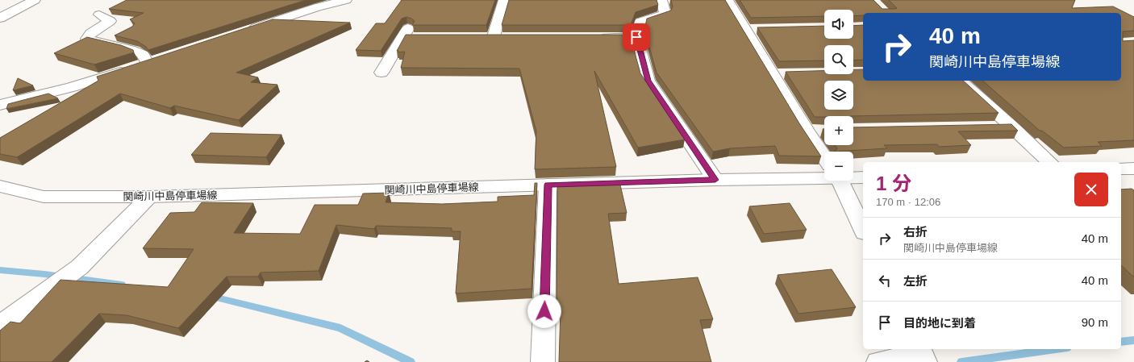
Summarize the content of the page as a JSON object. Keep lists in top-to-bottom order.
{
  "streets": {
    "street": ["関崎川中島停車場線"]
  },
  "page": {
    "map_buttons": ["+", "−"],
    "turn": ["40 m", "関崎川中島停車場線"],
    "heading": ["1 分", "170 m · 12:06"],
    "list": [
      {
        "name": "右折",
        "note": "関崎川中島停車場線",
        "value": "40 m"
      },
      {
        "name": "左折",
        "value": "40 m"
      },
      {
        "name": "目的地に到着",
        "value": "90 m"
      }
    ]
  }
}
